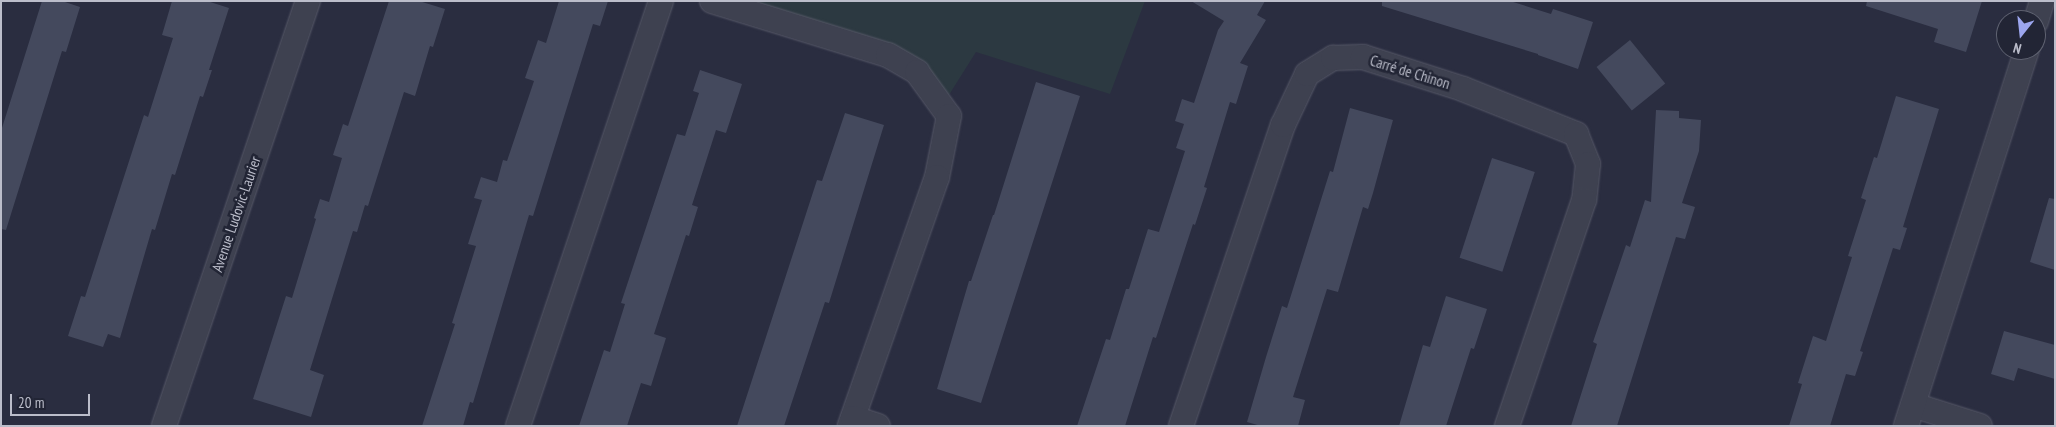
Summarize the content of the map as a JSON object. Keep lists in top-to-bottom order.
{
  "streets": {
    "street": ["Carré de Chinon", "Avenue Ludovic-Laurier"]
  },
  "scale_bar": "20 m",
  "north": "bottom"
}
